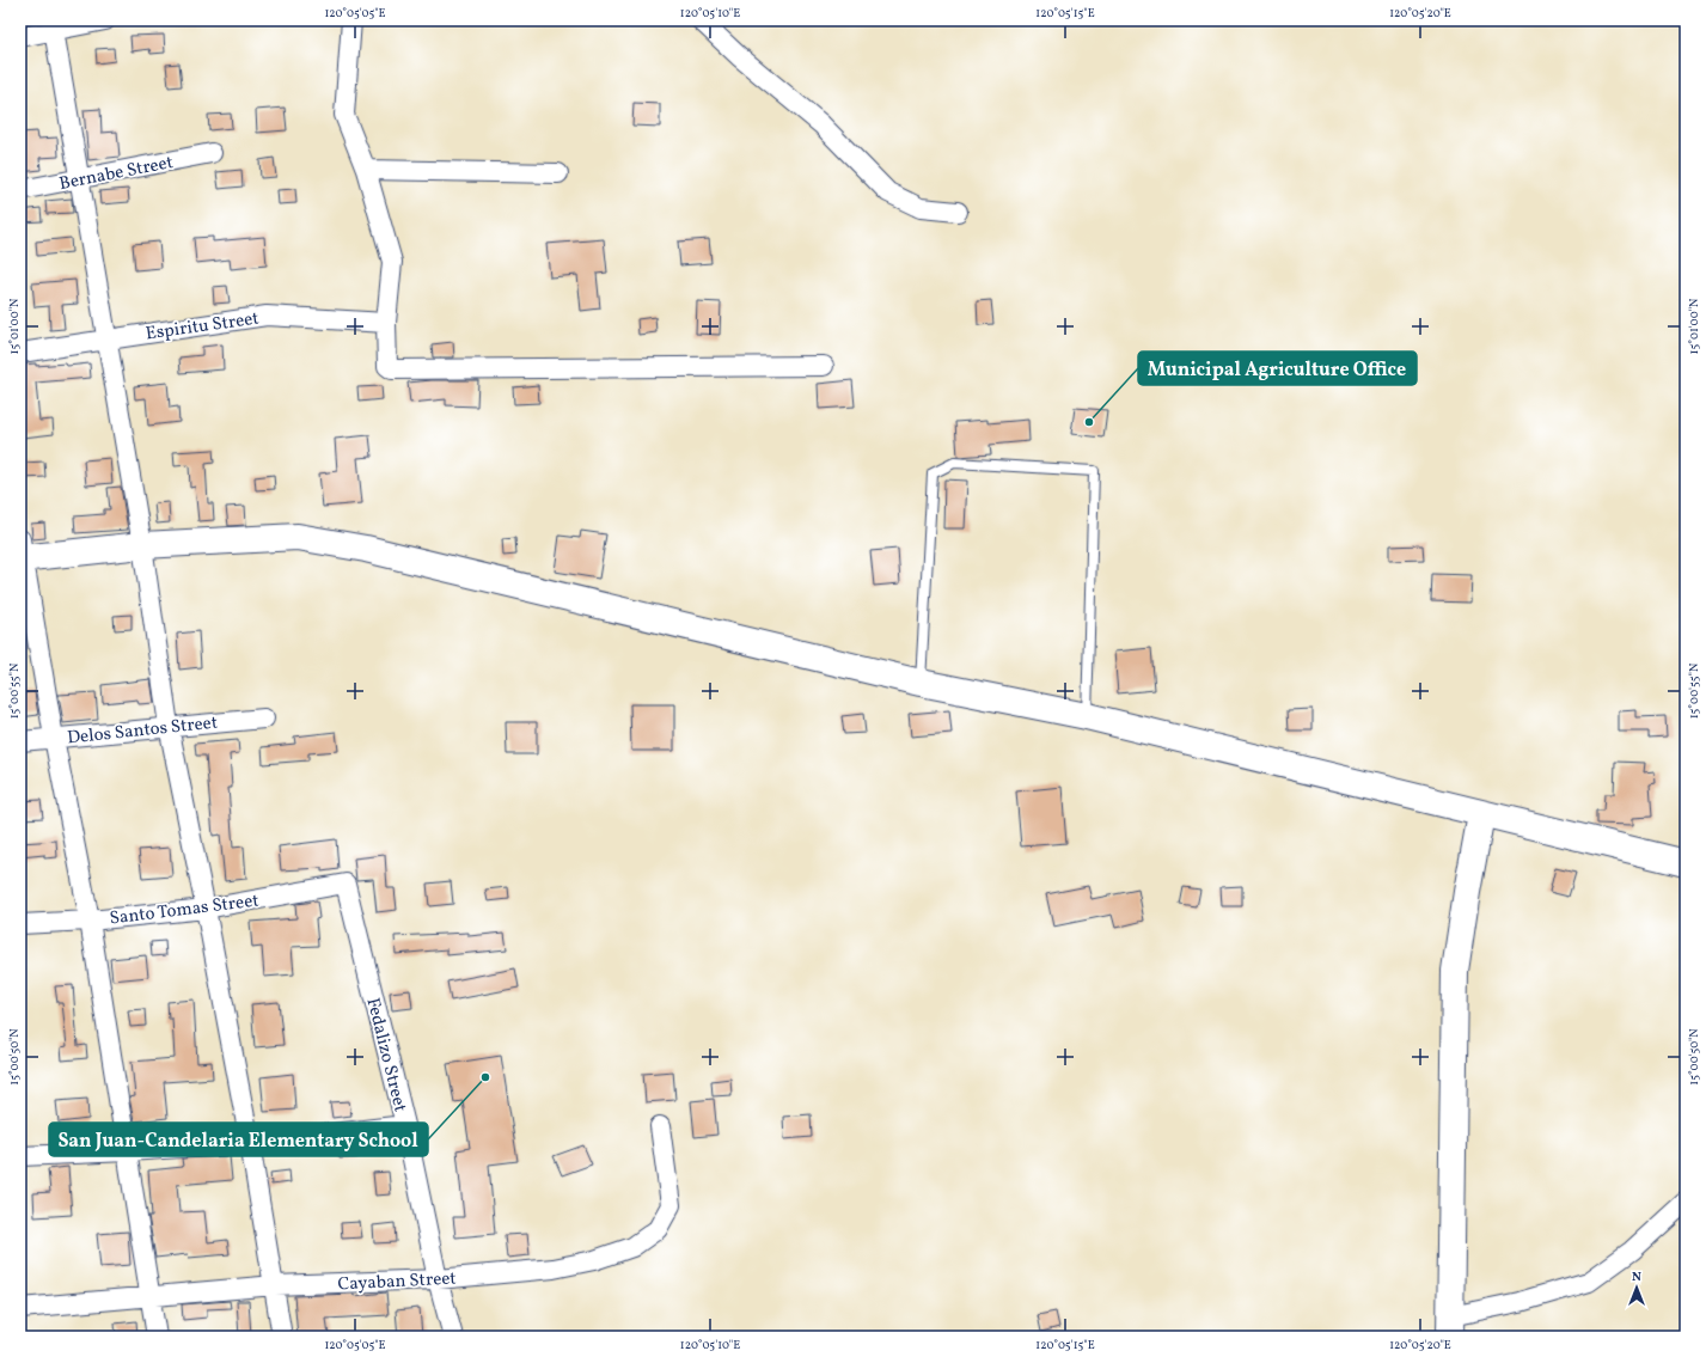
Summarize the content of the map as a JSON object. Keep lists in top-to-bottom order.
{
  "streets": {
    "street": [
      "Bernabe Street",
      "Espiritu Street",
      "Delos Santos Street",
      "Santo Tomas Street",
      "Fedalizo Street",
      "Cayaban Street"
    ]
  },
  "crossings": [
    ["Santo Tomas Street", "Fedalizo Street"],
    ["Fedalizo Street", "Cayaban Street"]
  ],
  "places": ["Municipal Agriculture Office", "San Juan-Candelaria Elementary School"],
  "north": "top",
  "coordinates": [
    "120°05'05\"E",
    "120°05'10\"E",
    "120°05'15\"E",
    "120°05'20\"E",
    "15°01'00\"N",
    "15°00'55\"N",
    "15°00'50\"N"
  ]
}
